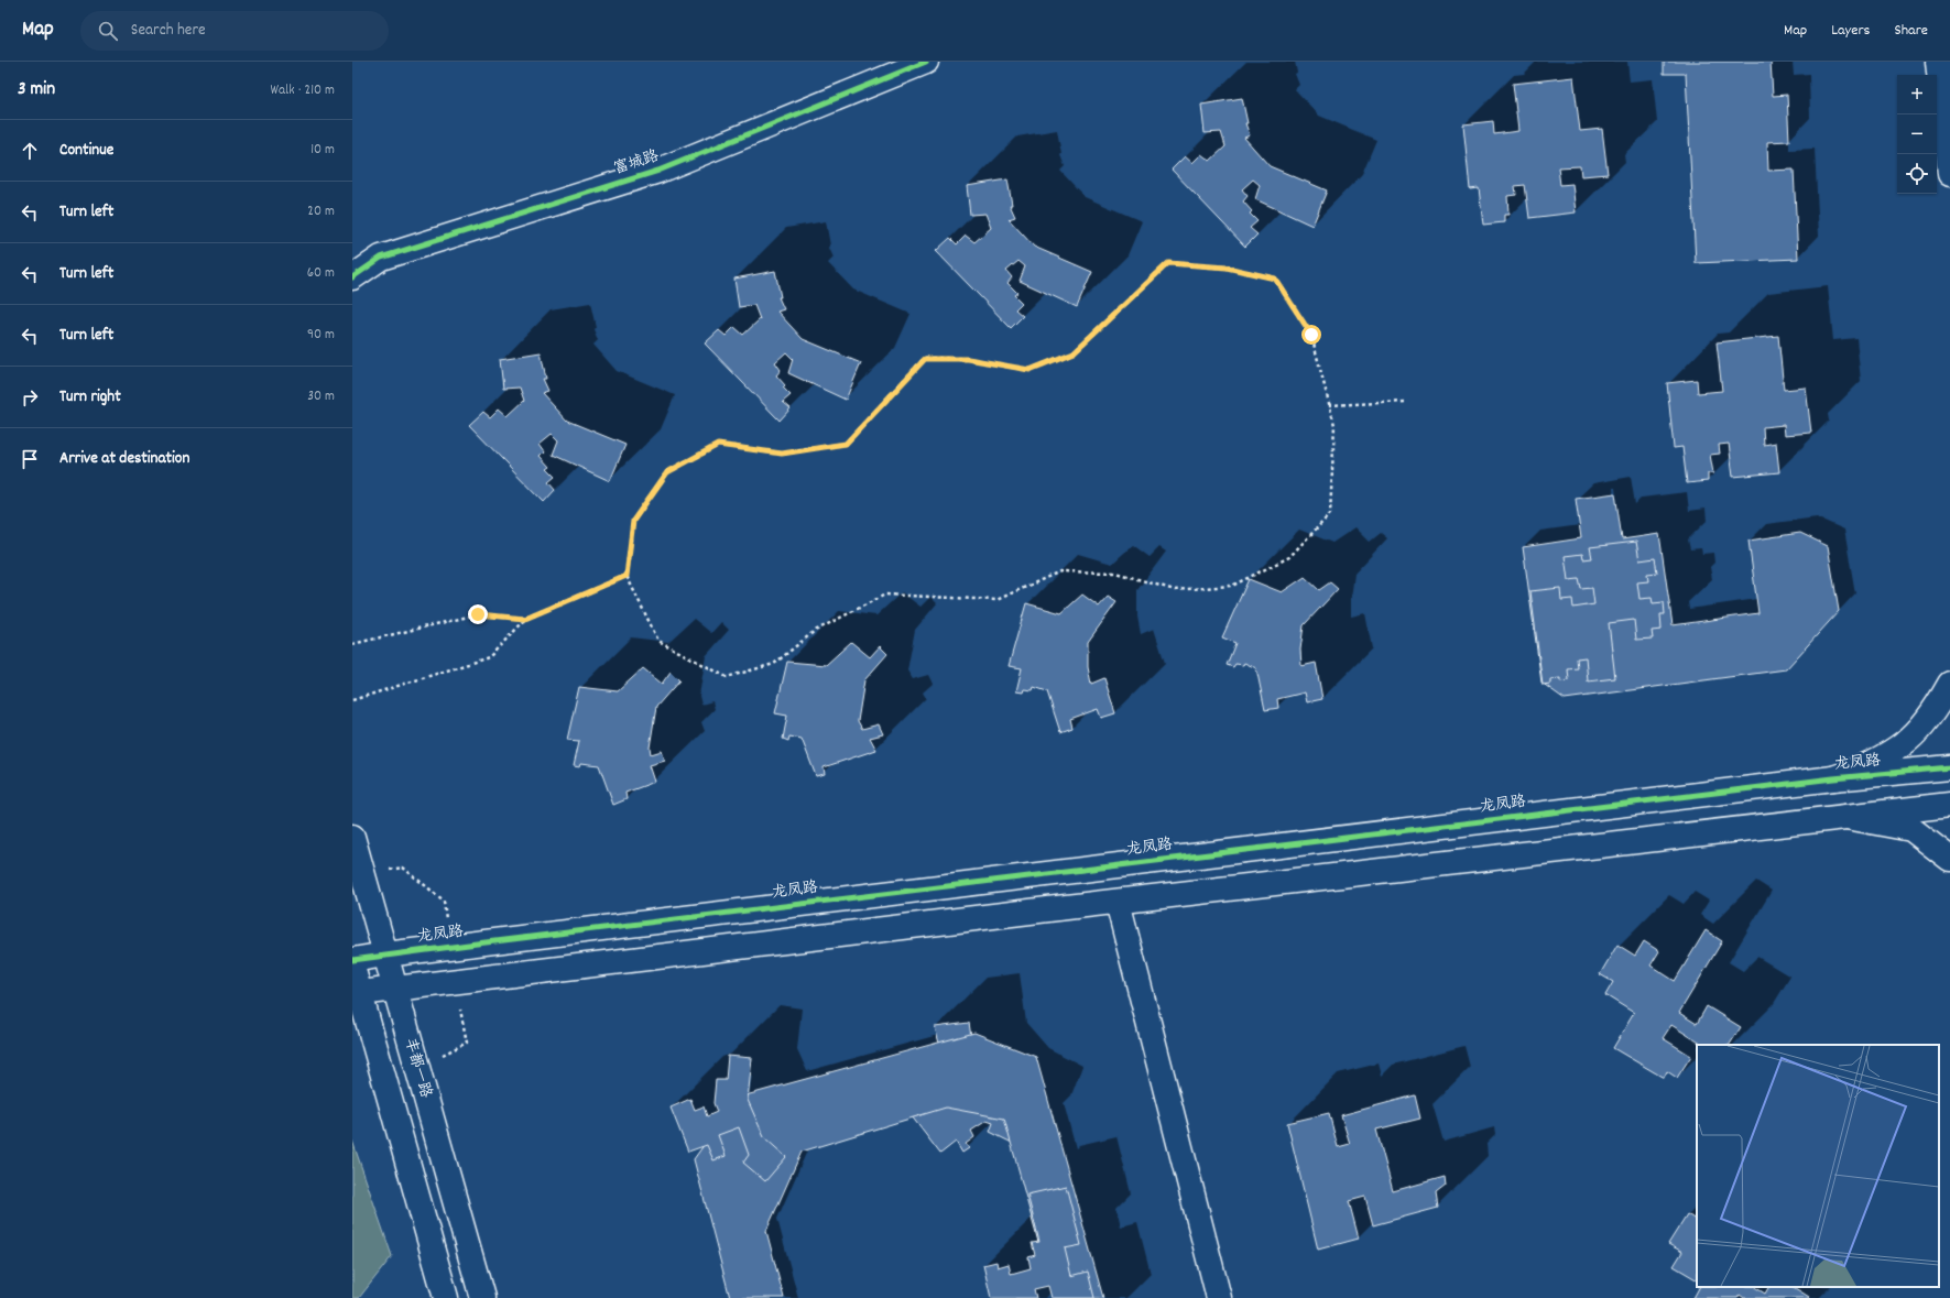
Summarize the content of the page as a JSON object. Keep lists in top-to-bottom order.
{
  "streets": {
    "street": ["富城路", "龙凤路", "丰都一路"]
  },
  "crossings": [
    ["龙凤路", "丰都一路"]
  ],
  "page": {
    "header": "Map",
    "search": "Search here",
    "nav": ["Map", "Layers", "Share"],
    "heading": ["3 min", "Walk · 210 m"],
    "map_buttons": ["+", "−"],
    "list": [
      ["Continue", "10 m"],
      ["Turn left", "20 m"],
      ["Turn left", "60 m"],
      ["Turn left", "90 m"],
      ["Turn right", "30 m"],
      "Arrive at destination"
    ]
  }
}
